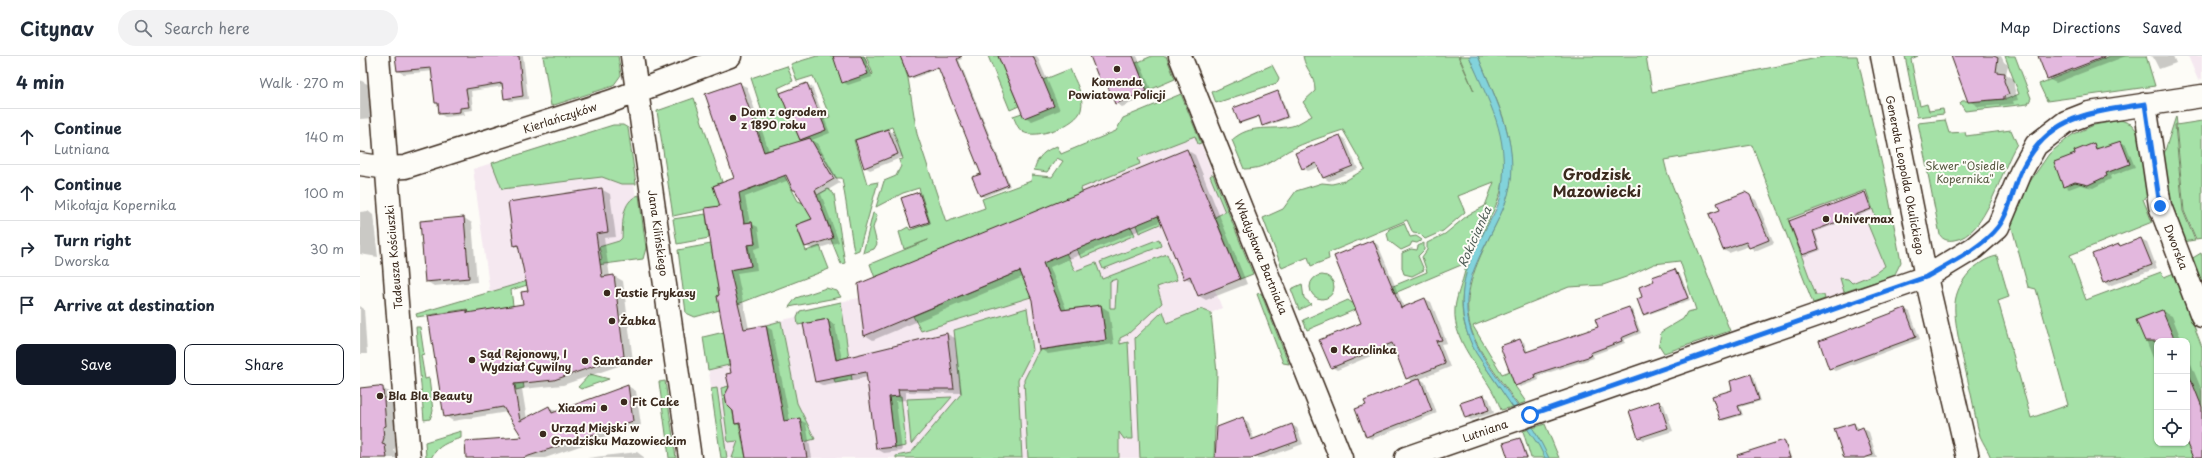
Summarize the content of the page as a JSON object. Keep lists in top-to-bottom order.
{
  "streets": {
    "street": [
      "Kierlańczyków",
      "Generała Leopolda Okulickiego",
      "Jana Kilińskiego",
      "Dworska",
      "Tadeusza Kościuszki",
      "Władysława Bartniaka",
      "Lutniana"
    ]
  },
  "crossings": [
    ["Kierlańczyków", "Jana Kilińskiego"],
    ["Kierlańczyków", "Tadeusza Kościuszki"],
    ["Generała Leopolda Okulickiego", "Lutniana"],
    ["Dworska", "Lutniana"]
  ],
  "districts": ["Grodzisk Mazowiecki"],
  "water": ["Rokicianka"],
  "parks": ["Skwer \"Osiedle Kopernika\""],
  "places": [
    "Komenda Powiatowa Policji",
    "Dom z ogrodem z 1890 roku",
    "Univermax",
    "Fastie Frykasy",
    "Żabka",
    "Karolinka",
    "Sąd Rejonowy, I Wydział Cywilny",
    "Santander",
    "Bla Bla Beauty",
    "Fit Cake",
    "Xiaomi",
    "Urząd Miejski w Grodzisku Mazowieckim"
  ],
  "page": {
    "header": "Citynav",
    "search": "Search here",
    "nav": ["Map", "Directions", "Saved"],
    "heading": ["4 min", "Walk · 270 m"],
    "list": [
      ["Continue", "Lutniana", "140 m"],
      ["Continue", "Mikołaja Kopernika", "100 m"],
      ["Turn right", "Dworska", "30 m"],
      "Arrive at destination"
    ],
    "buttons": ["Save", "Share"],
    "map_buttons": ["+", "−"]
  }
}
